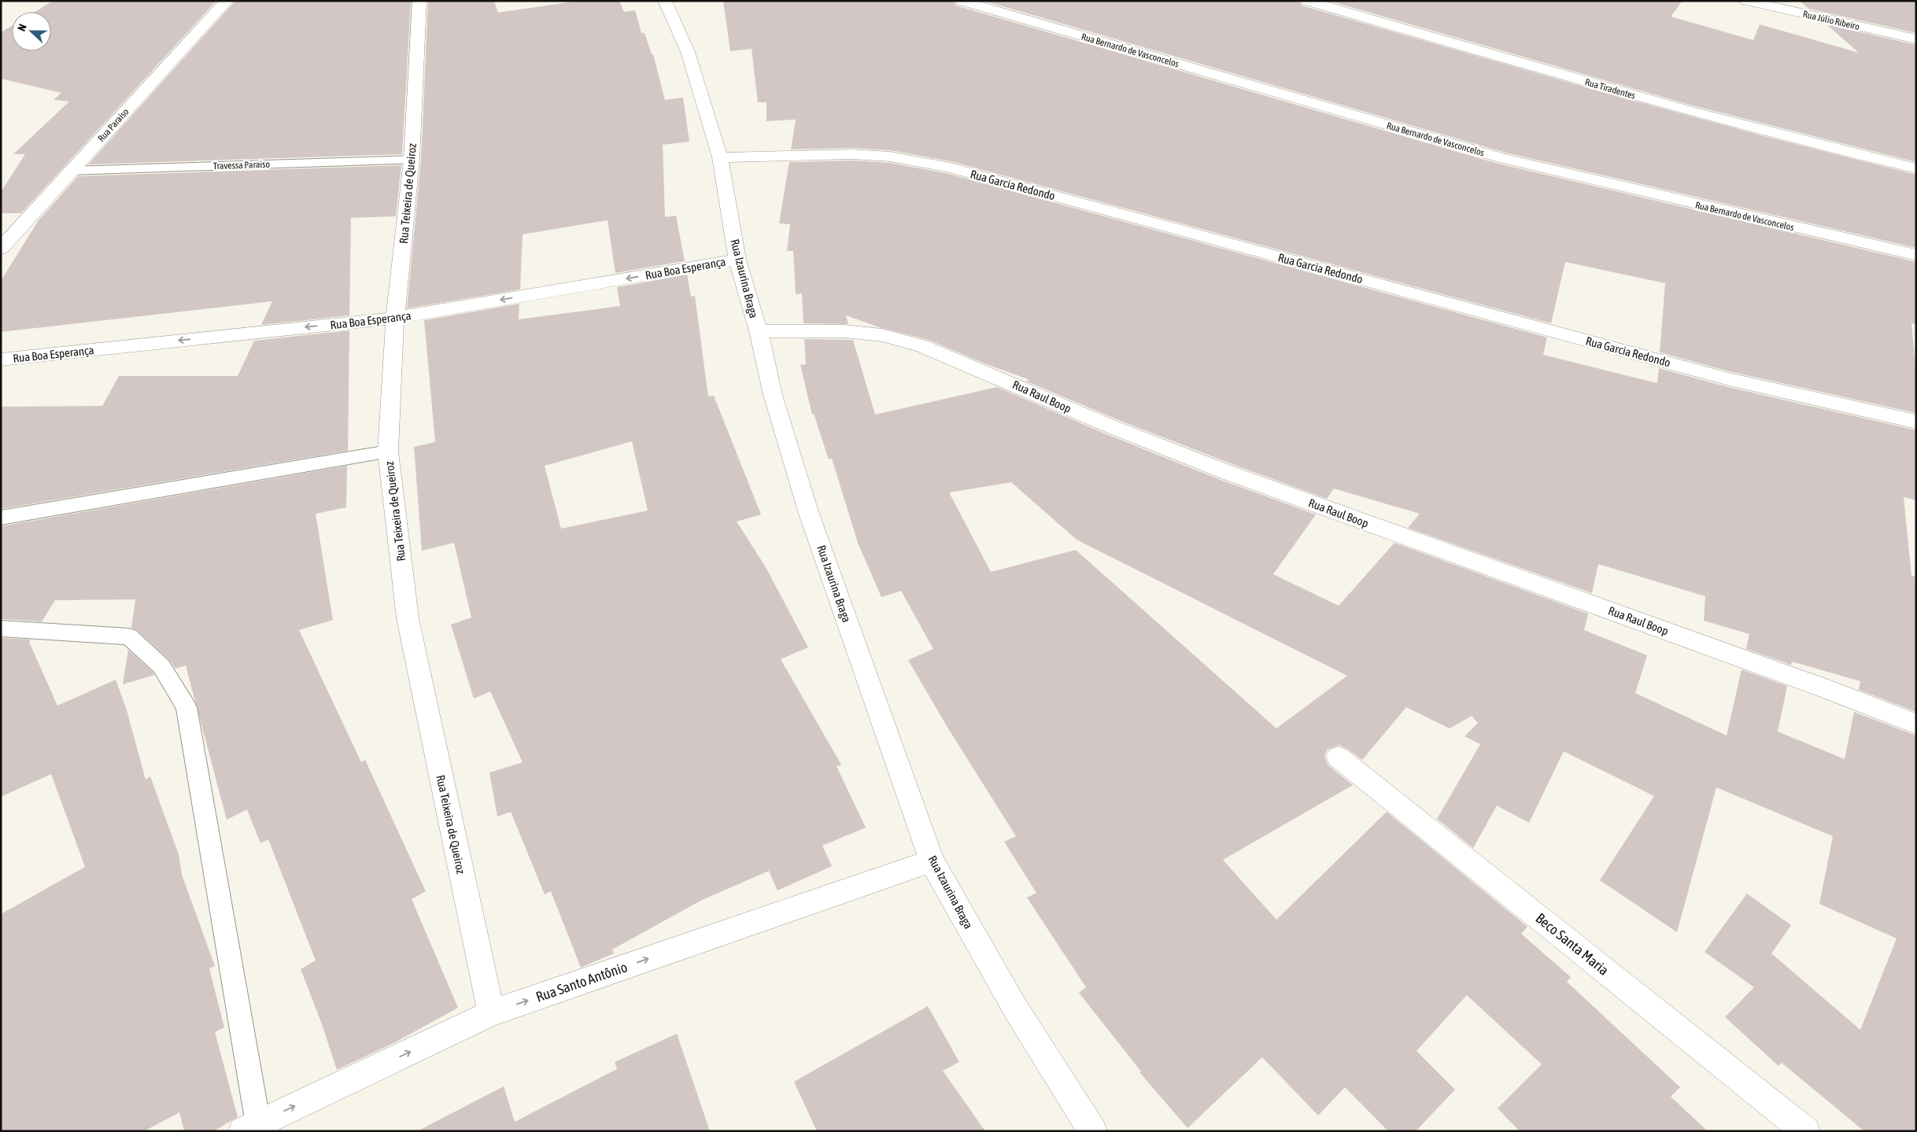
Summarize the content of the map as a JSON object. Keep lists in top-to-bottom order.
{
  "streets": {
    "street": [
      "Rua Júlio Ribeiro",
      "Rua Bernardo de Vasconcelos",
      "Rua Tiradentes",
      "Rua Paraíso",
      "Rua Garcia Redondo",
      "Rua Teixeira de Queiroz",
      "Rua Boa Esperança",
      "Rua Izaurina Braga",
      "Rua Raul Boop",
      "Beco Santa Maria",
      "Rua Santo Antônio"
    ],
    "lane": ["Travessa Paraiso"]
  },
  "crossings": [
    ["Rua Paraíso", "Travessa Paraiso"],
    ["Travessa Paraiso", "Rua Teixeira de Queiroz"],
    ["Rua Garcia Redondo", "Rua Izaurina Braga"],
    ["Rua Teixeira de Queiroz", "Rua Boa Esperança"],
    ["Rua Teixeira de Queiroz", "Rua Santo Antônio"],
    ["Rua Boa Esperança", "Rua Izaurina Braga"],
    ["Rua Izaurina Braga", "Rua Raul Boop"],
    ["Rua Izaurina Braga", "Rua Santo Antônio"]
  ],
  "one_way": ["Rua Boa Esperança", "Rua Santo Antônio"],
  "north": "left"
}
